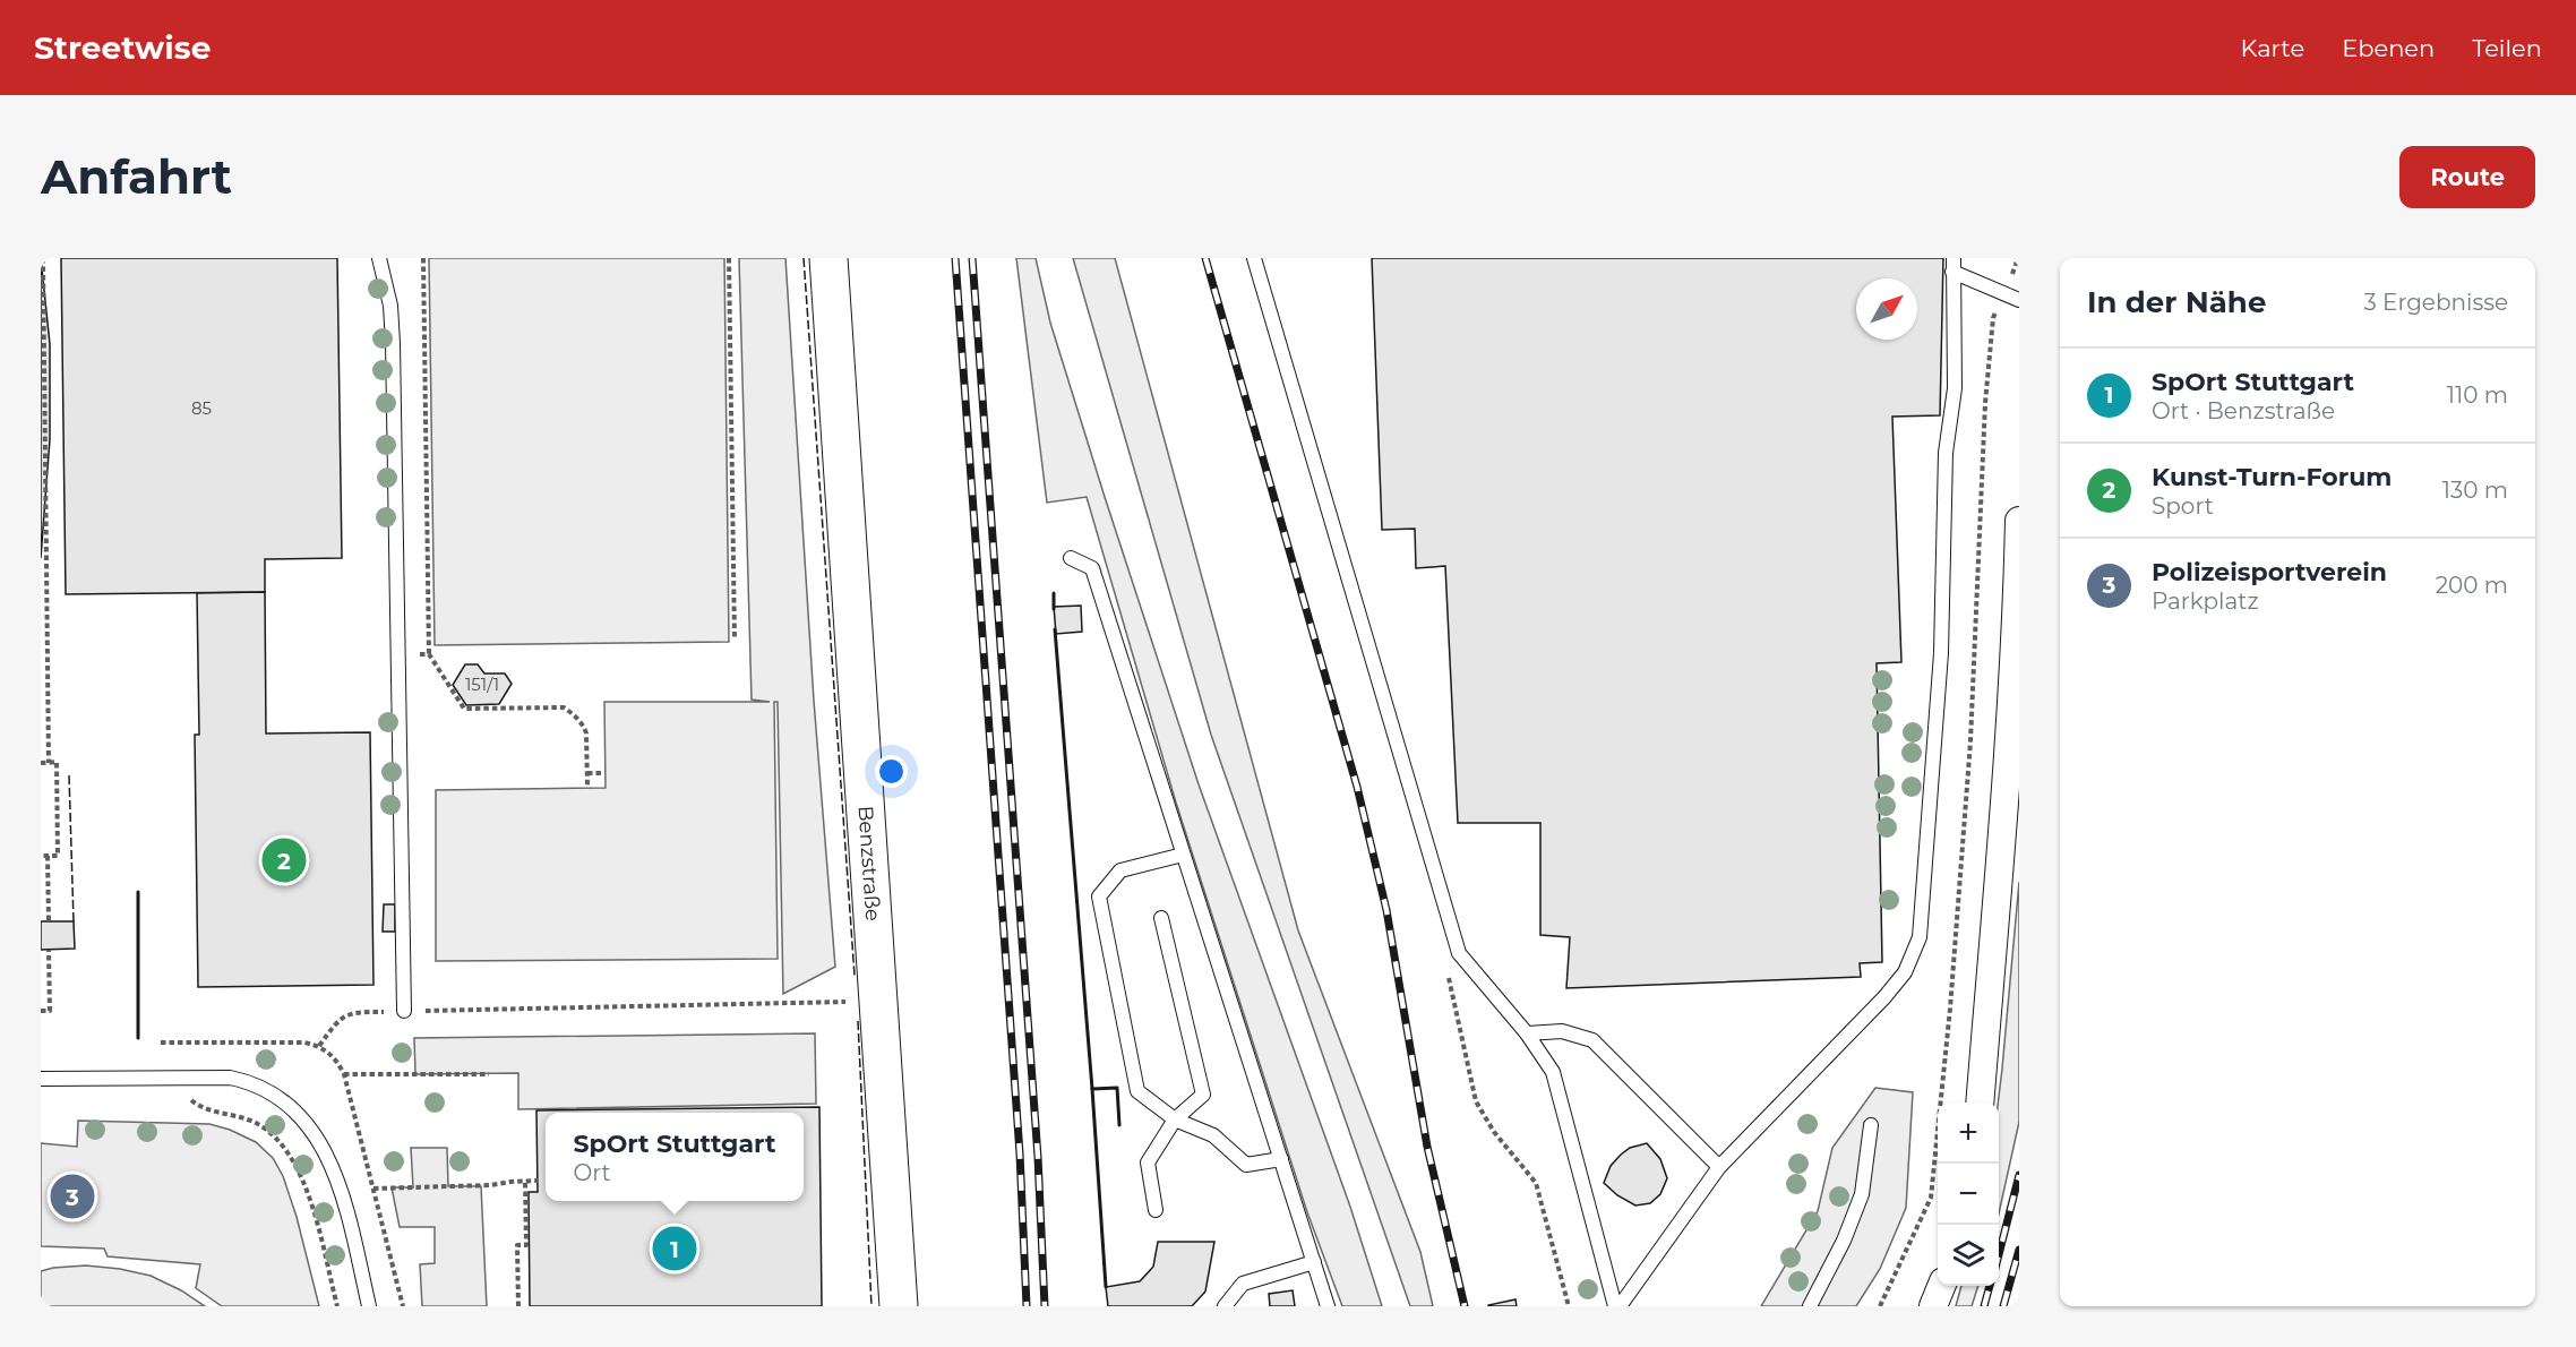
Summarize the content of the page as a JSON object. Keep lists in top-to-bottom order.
{
  "streets": {
    "main road": ["Benzstraße"]
  },
  "house_numbers": ["85", "151/1"],
  "north": "top right",
  "page": {
    "header": "Streetwise",
    "nav": ["Karte", "Ebenen", "Teilen"],
    "buttons": "Route",
    "title": "Anfahrt",
    "heading": ["In der Nähe", "3 Ergebnisse"],
    "list": [
      {
        "mark": "1",
        "name": "SpOrt Stuttgart",
        "note": "Ort · Benzstraße",
        "value": "110 m"
      },
      {
        "mark": "2",
        "name": "Kunst-Turn-Forum",
        "note": "Sport",
        "value": "130 m"
      },
      {
        "mark": "3",
        "name": "Polizeisportverein",
        "note": "Parkplatz",
        "value": "200 m"
      }
    ],
    "pins": ["2", "3", "1"],
    "map_buttons": ["+", "−"],
    "popup": ["SpOrt Stuttgart", "Ort"]
  }
}
